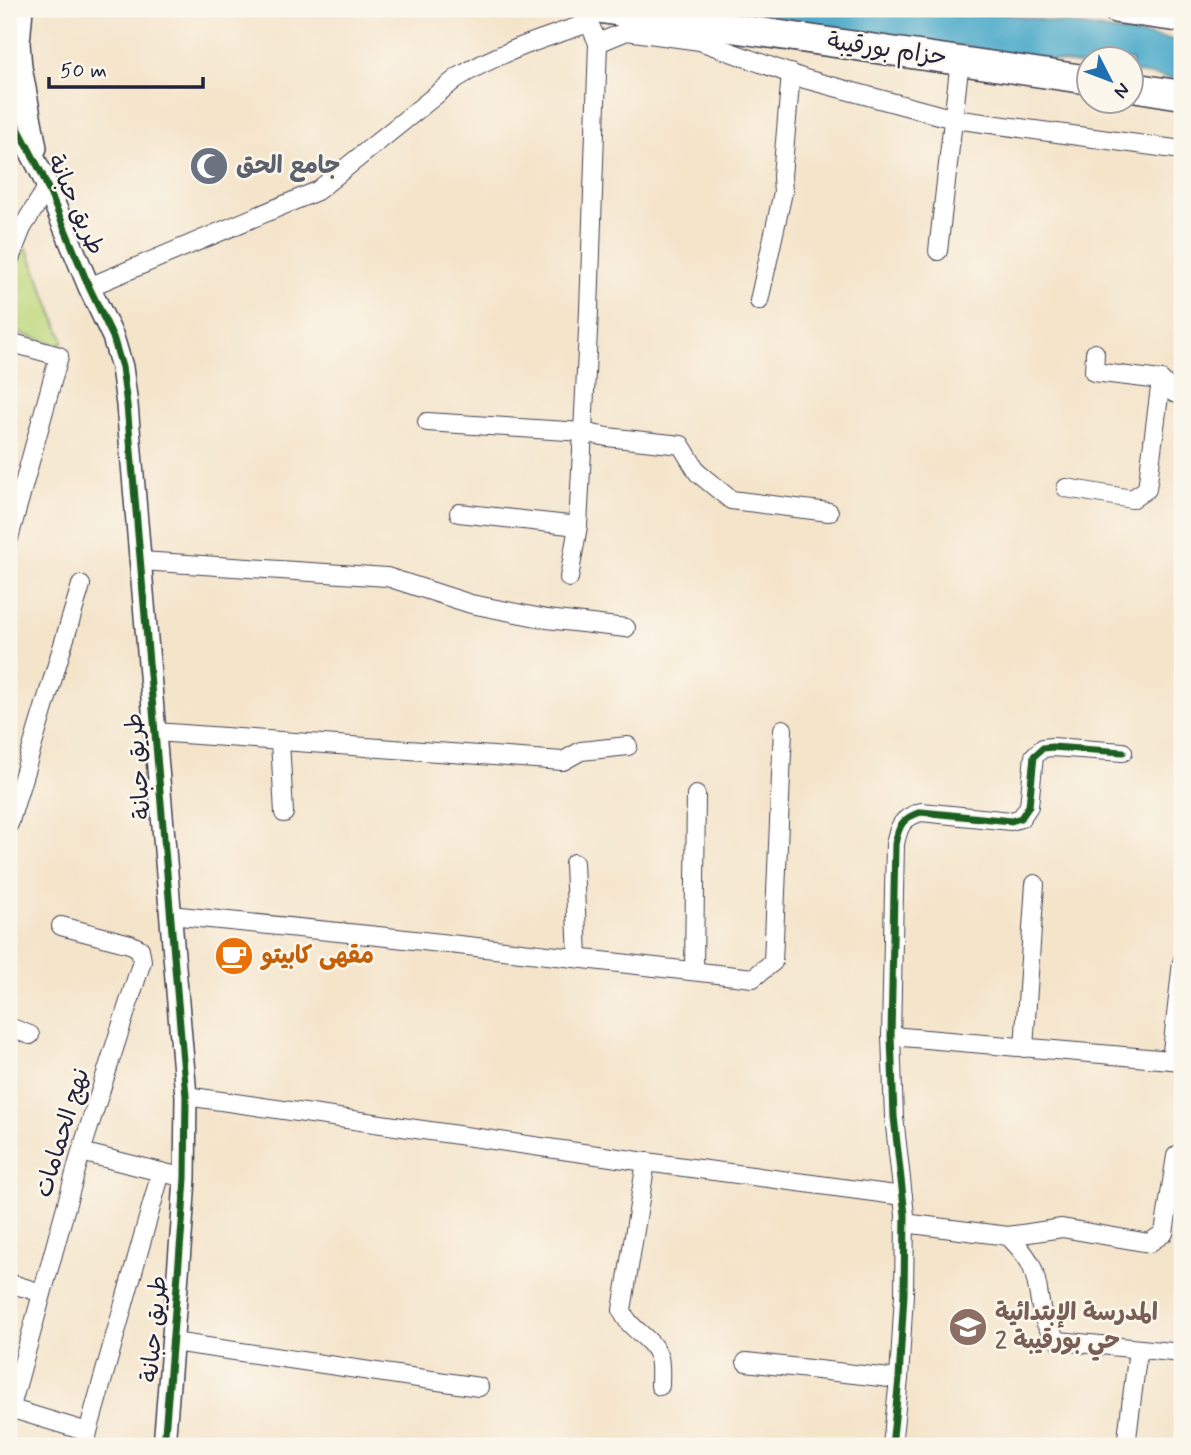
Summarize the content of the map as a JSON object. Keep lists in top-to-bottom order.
{
  "streets": {
    "highway": ["حزام بورقيبة"],
    "street": ["طريق حبانة", "نهج الحمامات"]
  },
  "places": {
    "mosque": ["جامع الحق"],
    "cafe": ["مقهى كابيتو"],
    "school or university": ["المدرسة الإبتدائية حي بورقيبة 2"]
  },
  "scale_bar": "50 m",
  "north": "bottom right"
}
